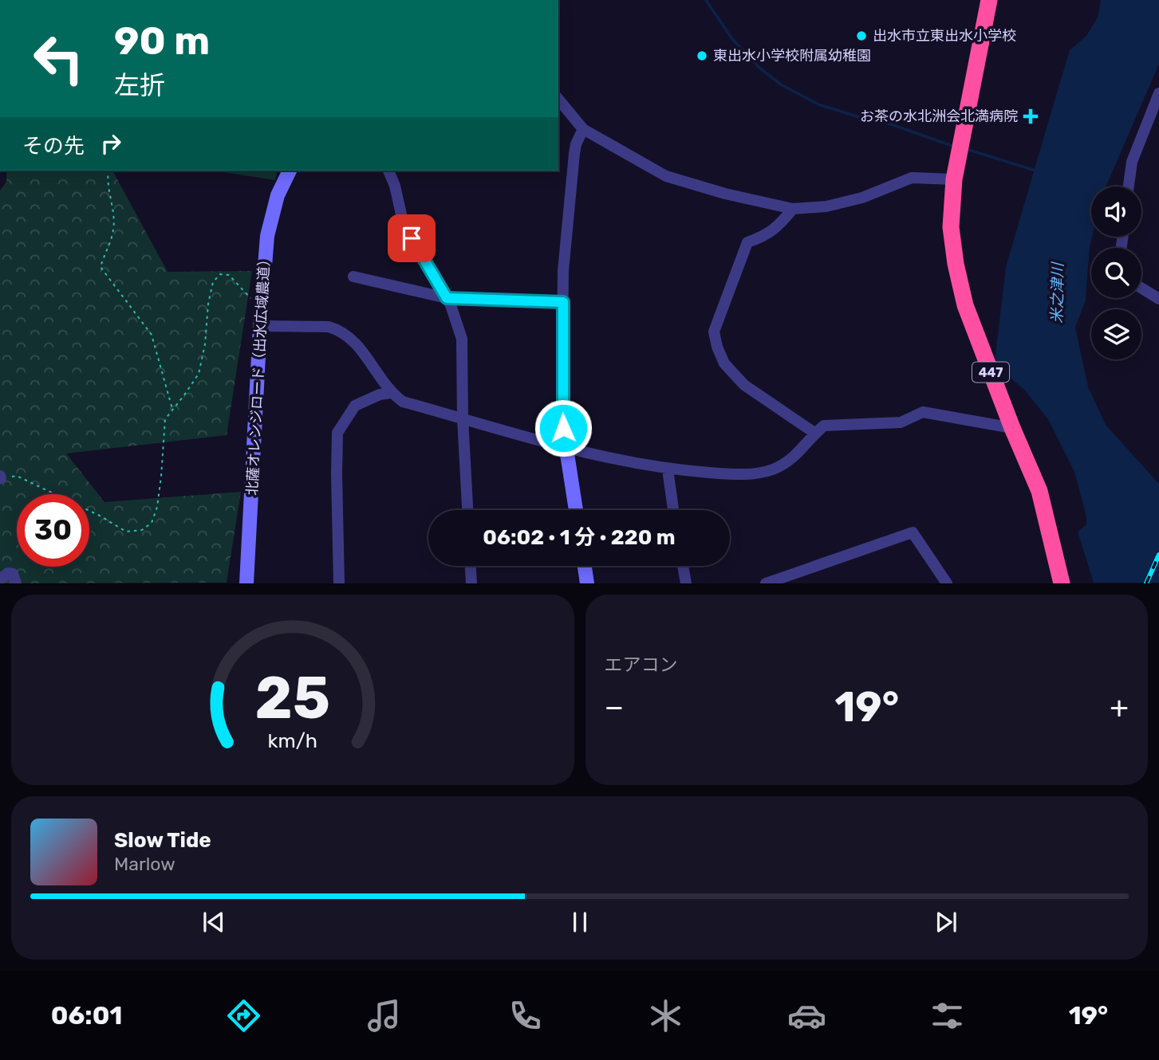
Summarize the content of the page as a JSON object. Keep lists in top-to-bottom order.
{
  "streets": {
    "highway": ["447"],
    "street": ["北薩オレンジロード（出水広域農道）"]
  },
  "water": ["米之津川"],
  "places": {
    "other": ["出水市立東出水小学校", "東出水小学校附属幼稚園"],
    "health": ["お茶の水北洲会北満病院"]
  },
  "page": {
    "turn": ["90 m", "左折"],
    "then": "その先",
    "limit": "30",
    "trip": "06:02 · 1 分 · 220 m",
    "tile": "エアコン",
    "heat": ["−", "19°", "+"],
    "song": ["Slow Tide", "Marlow"],
    "tabs": ["06:01", "19°"],
    "gauge": ["25", "km/h"]
  }
}
